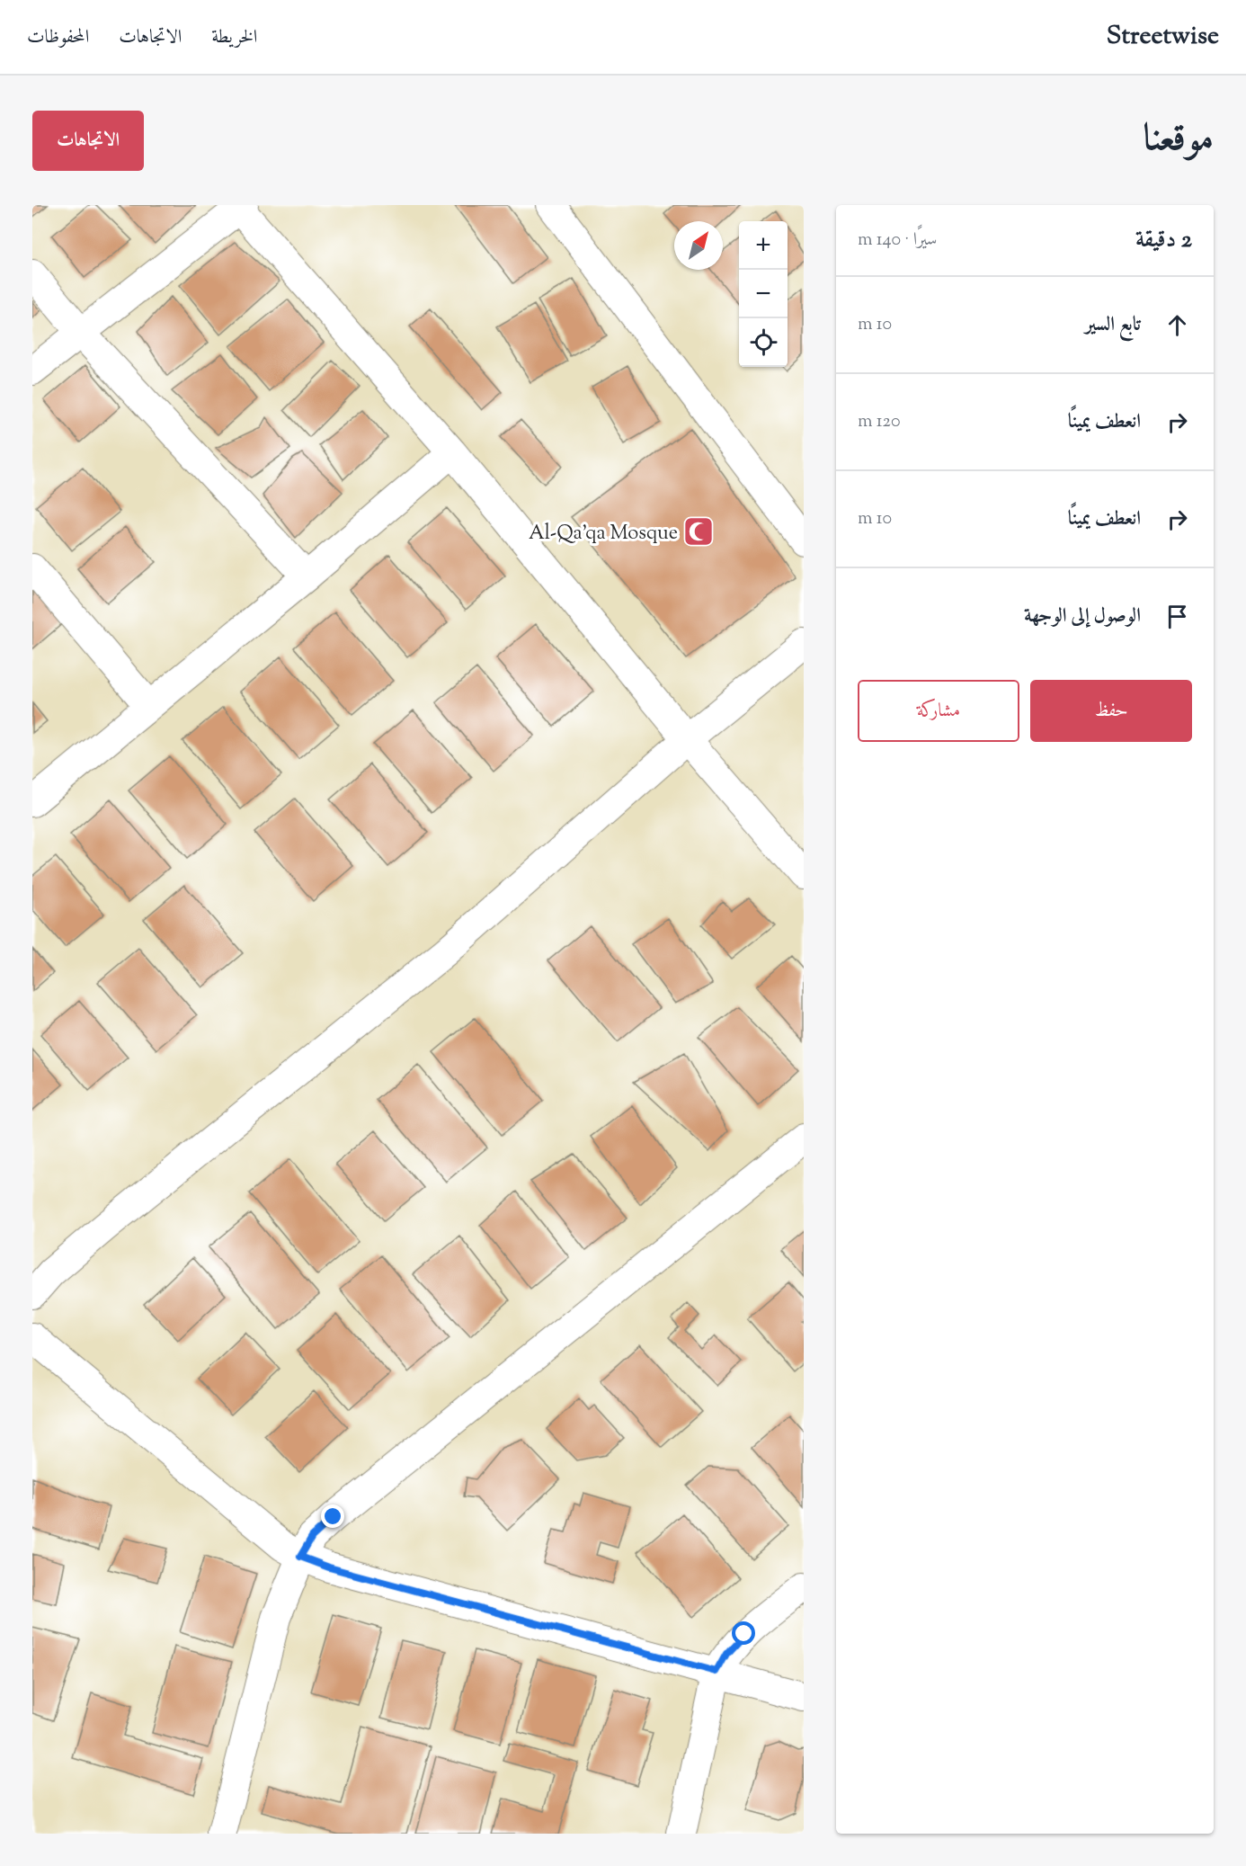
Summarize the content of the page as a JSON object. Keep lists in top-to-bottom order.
{
  "places": {
    "mosque": ["Al-Qa’qa Mosque"]
  },
  "north": "top right",
  "page": {
    "header": "Streetwise",
    "nav": ["الخريطة", "الاتجاهات", "المحفوظات"],
    "title": "موقعنا",
    "buttons": [
      "الاتجاهات",
      ["حفظ", "مشاركة"]
    ],
    "heading": ["2 دقيقة", "سيرًا · 140 m"],
    "map_buttons": ["+", "−"],
    "list": [
      ["تابع السير", "10 m"],
      ["انعطف يمينًا", "120 m"],
      ["انعطف يمينًا", "10 m"],
      "الوصول إلى الوجهة"
    ]
  }
}
